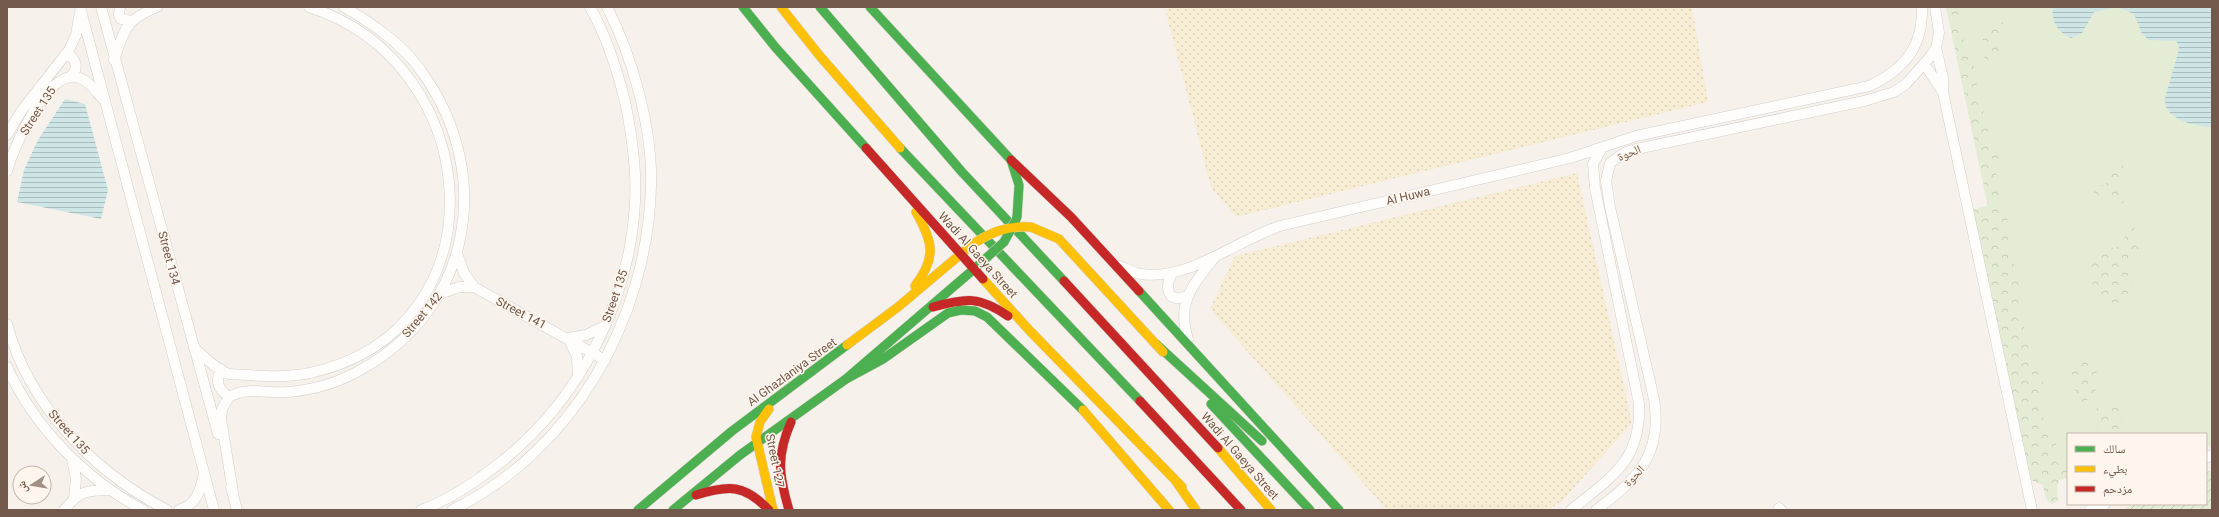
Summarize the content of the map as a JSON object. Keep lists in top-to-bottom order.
{
  "streets": {
    "main road": ["Wadi Al Gaeya Street", "Al Ghazlaniya Street", "Street 127"],
    "street": [
      "Street 135",
      "الحوة",
      "Al Huwa",
      "Street 134",
      "Street 141",
      "Street 142"
    ]
  },
  "crossings": [
    ["Street 135", "Street 134"],
    ["Street 135", "Street 141"],
    ["الحوة", "Al Huwa"],
    ["Wadi Al Gaeya Street", "Al Ghazlaniya Street"],
    ["Street 134", "Street 142"],
    ["Street 141", "Street 142"],
    ["Al Ghazlaniya Street", "Street 127"]
  ],
  "legend": ["سالك", "بطيء", "مزدحم"],
  "north": "left"
}
